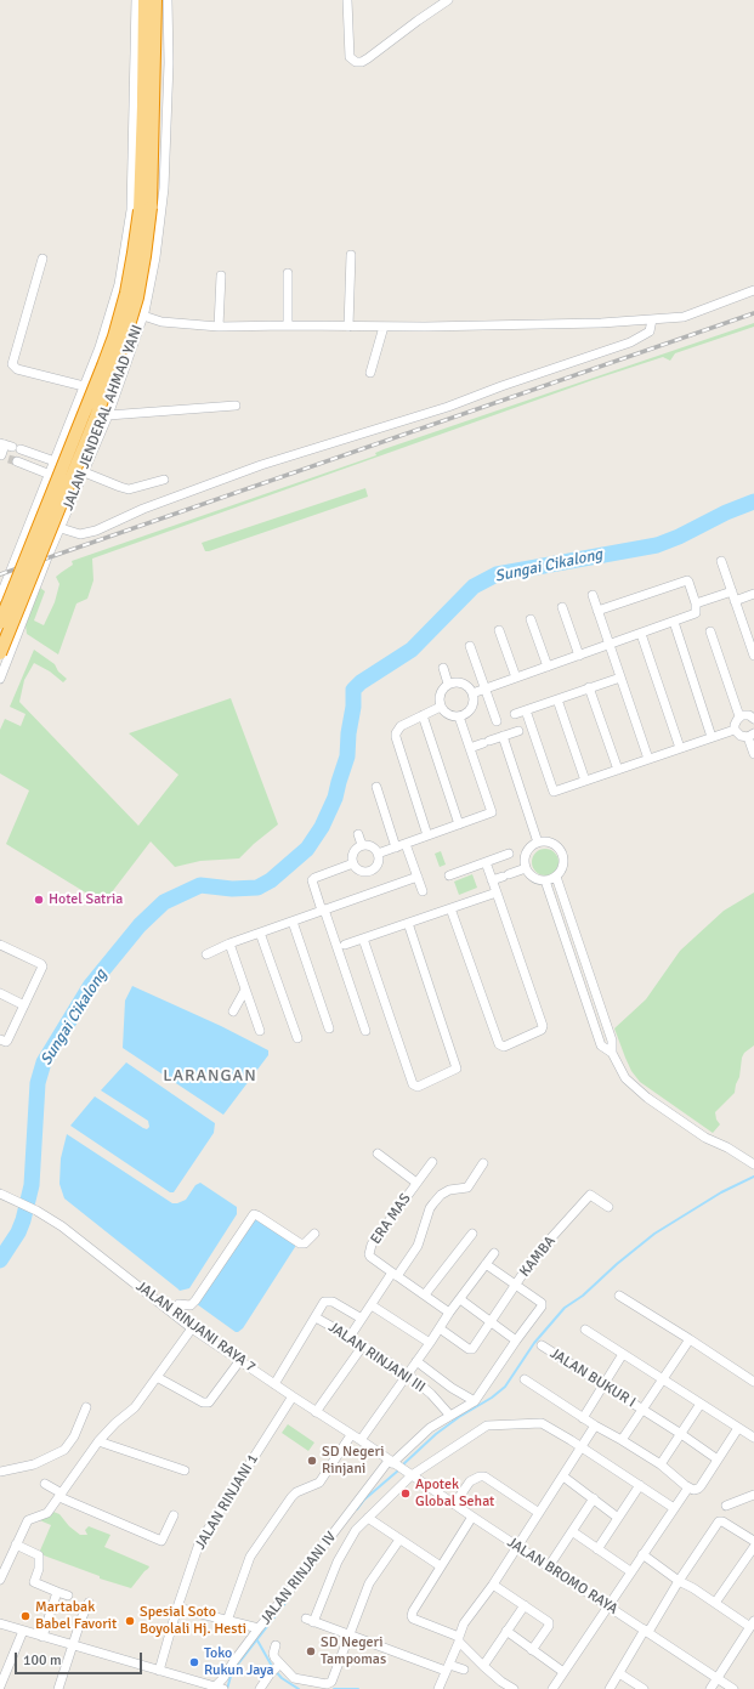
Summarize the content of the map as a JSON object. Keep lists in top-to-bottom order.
{
  "streets": {
    "highway": ["JALAN JENDERAL AHMAD YANI"],
    "street": [
      "ERA MAS",
      "KAMBA",
      "JALAN RINJANI RAYA 7",
      "JALAN RINJANI III",
      "JALAN BUKUR I",
      "JALAN RINJANI 1",
      "JALAN BROMO RAYA",
      "JALAN RINJANI IV"
    ]
  },
  "crossings": [
    ["JALAN RINJANI RAYA 7", "JALAN RINJANI III"],
    ["JALAN RINJANI RAYA 7", "JALAN RINJANI 1"],
    ["JALAN RINJANI RAYA 7", "JALAN BROMO RAYA"],
    ["JALAN RINJANI RAYA 7", "JALAN RINJANI IV"],
    ["JALAN RINJANI III", "JALAN RINJANI IV"],
    ["JALAN RINJANI 1", "JALAN RINJANI IV"],
    ["JALAN BROMO RAYA", "JALAN RINJANI IV"]
  ],
  "districts": ["LARANGAN"],
  "water": ["Sungai Cikalong"],
  "places": [
    "Hotel Satria",
    "SD Negeri Rinjani",
    "Apotek Global Sehat",
    "Martabak Babel Favorit",
    "Spesial Soto Boyolali Hj. Hesti",
    "SD Negeri Tampomas",
    "Toko Rukun Jaya"
  ],
  "scale_bar": "100 m"
}
